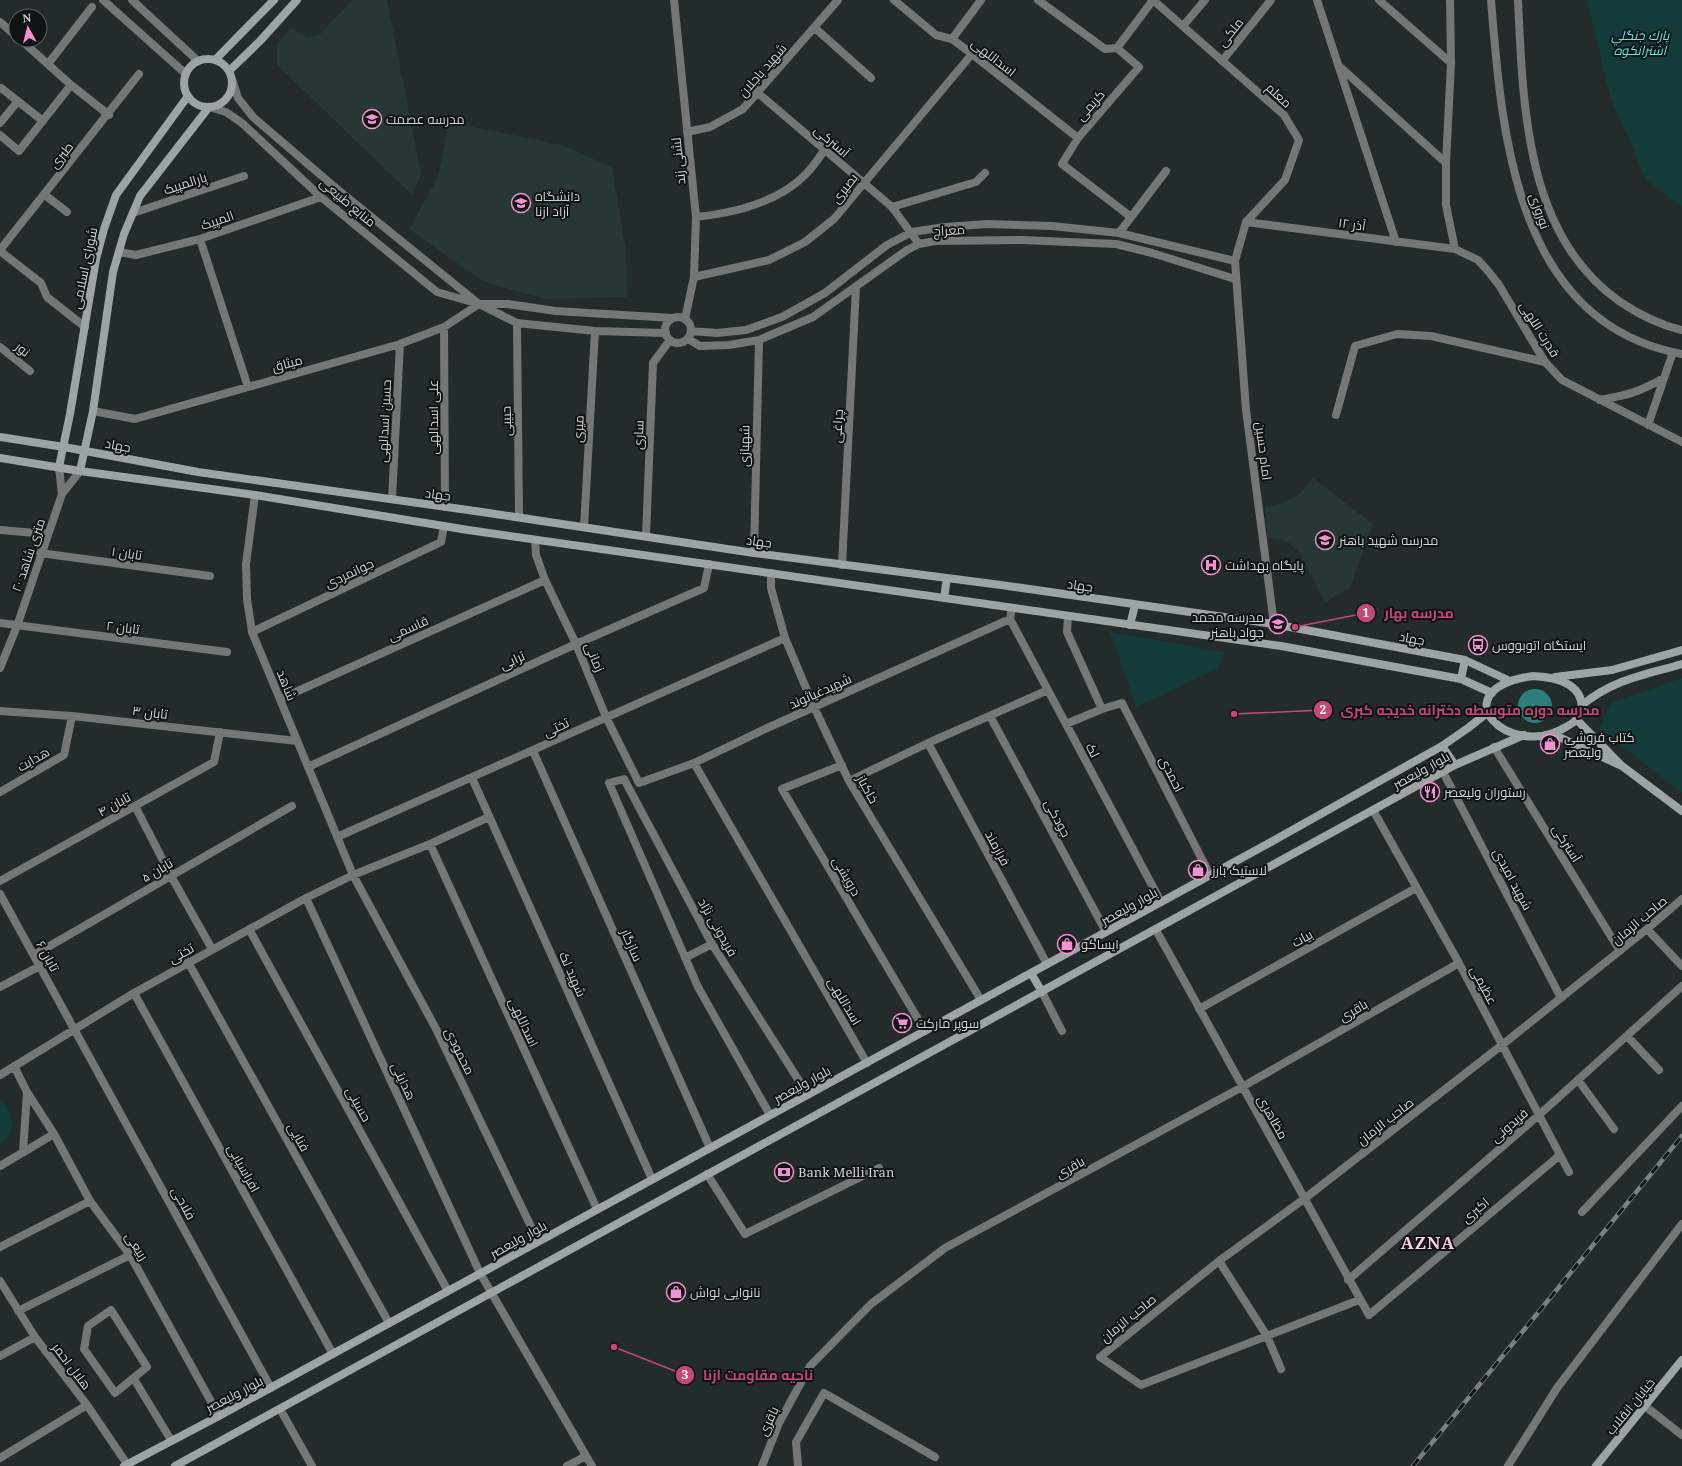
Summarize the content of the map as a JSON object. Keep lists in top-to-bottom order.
{
  "streets": {
    "main road": [
      "شورای اسلامی",
      "جهاد",
      "بلوار ولیعصر",
      "خیابان انقلاب"
    ],
    "street": [
      "ملکی",
      "اسداللهی",
      "شهید باجلان",
      "معلم",
      "کریمی",
      "آسترکی",
      "طبری",
      "لشنی زند",
      "پارالمپیک",
      "بصیری",
      "منابع طبیعی",
      "نوروزی",
      "المپیک",
      "۱۲ آذر",
      "معراج",
      "قدرت اللهی",
      "نور",
      "میثاق",
      "علی اسدالهی",
      "حسین اسدالهی",
      "حبیبی",
      "چراغی",
      "میری",
      "ساری",
      "شهبازی",
      "امام حسین",
      "تابان ۱",
      "۲۰ متری شاهد",
      "جوانمردی",
      "تابان ۲",
      "قاسمی",
      "زمانی",
      "ترابی",
      "شاهد",
      "شهید‌غیاثوند",
      "تابان ۳",
      "تختی",
      "لک",
      "هدایت",
      "احمدی",
      "خاکباز",
      "تابان ۴",
      "جودکی",
      "فرازمند",
      "تابان ۵",
      "درویشی",
      "شهید امیدی",
      "صاحب الزمان",
      "فریدونی نژاد",
      "بیات",
      "سازگار",
      "تابان ۶",
      "شهید لک",
      "عظیمی",
      "باقری",
      "محمودی",
      "هدایتی",
      "حسینی",
      "مظاهری",
      "فریدونی",
      "فنایی",
      "افراسیابی",
      "فلاحی",
      "اکبری",
      "ربیعی",
      "هلال احمر"
    ]
  },
  "crossings": [
    ["ملکی", "معلم"],
    ["اسداللهی", "کریمی"],
    ["اسداللهی", "بصیری"],
    ["اسداللهی", "شهید‌غیاثوند"],
    ["اسداللهی", "تختی"],
    ["اسداللهی", "بلوار ولیعصر"],
    ["شهید باجلان", "آسترکی"],
    ["شهید باجلان", "لشنی زند"],
    ["معلم", "۱۲ آذر"],
    ["معلم", "معراج"],
    ["معلم", "امام حسین"],
    ["آسترکی", "بصیری"],
    ["آسترکی", "معراج"],
    ["آسترکی", "بلوار ولیعصر"],
    ["آسترکی", "صاحب الزمان"],
    ["لشنی زند", "بصیری"],
    ["لشنی زند", "منابع طبیعی"],
    ["لشنی زند", "معراج"],
    ["لشنی زند", "ساری"],
    ["منابع طبیعی", "المپیک"],
    ["منابع طبیعی", "معراج"],
    ["منابع طبیعی", "شورای اسلامی"],
    ["منابع طبیعی", "میثاق"],
    ["منابع طبیعی", "حبیبی"],
    ["منابع طبیعی", "میری"],
    ["منابع طبیعی", "ساری"],
    ["۱۲ آذر", "قدرت اللهی"],
    ["معراج", "چراغی"],
    ["معراج", "ساری"],
    ["معراج", "شهبازی"],
    ["معراج", "امام حسین"],
    ["شورای اسلامی", "جهاد"],
    ["شورای اسلامی", "۲۰ متری شاهد"],
    ["میثاق", "علی اسدالهی"],
    ["میثاق", "حسین اسدالهی"],
    ["علی اسدالهی", "جهاد"],
    ["حسین اسدالهی", "جهاد"],
    ["حبیبی", "جهاد"],
    ["چراغی", "جهاد"],
    ["میری", "جهاد"],
    ["ساری", "جهاد"],
    ["جهاد", "شهبازی"],
    ["جهاد", "امام حسین"],
    ["جهاد", "بلوار ولیعصر"],
    ["تابان ۱", "۲۰ متری شاهد"],
    ["۲۰ متری شاهد", "تابان ۲"],
    ["جوانمردی", "شاهد"],
    ["قاسمی", "زمانی"],
    ["قاسمی", "شاهد"],
    ["زمانی", "ترابی"],
    ["زمانی", "شهید‌غیاثوند"],
    ["زمانی", "تختی"],
    ["ترابی", "شاهد"],
    ["شاهد", "تابان ۳"],
    ["شاهد", "تختی"],
    ["شاهد", "محمودی"],
    ["شهید‌غیاثوند", "لک"],
    ["شهید‌غیاثوند", "خاکباز"],
    ["تابان ۳", "هدایت"],
    ["تابان ۳", "تابان ۴"],
    ["تختی", "خاکباز"],
    ["تختی", "سازگار"],
    ["تختی", "تابان ۶"],
    ["تختی", "شهید لک"],
    ["تختی", "محمودی"],
    ["تختی", "هدایتی"],
    ["تختی", "حسینی"],
    ["تختی", "فنایی"],
    ["تختی", "افراسیابی"],
    ["تختی", "فلاحی"],
    ["لک", "بلوار ولیعصر"],
    ["لک", "احمدی"],
    ["بلوار ولیعصر", "احمدی"],
    ["بلوار ولیعصر", "خاکباز"],
    ["بلوار ولیعصر", "جودکی"],
    ["بلوار ولیعصر", "فرازمند"],
    ["بلوار ولیعصر", "درویشی"],
    ["بلوار ولیعصر", "شهید امیدی"],
    ["بلوار ولیعصر", "فریدونی نژاد"],
    ["بلوار ولیعصر", "سازگار"],
    ["بلوار ولیعصر", "شهید لک"],
    ["بلوار ولیعصر", "عظیمی"],
    ["بلوار ولیعصر", "محمودی"],
    ["بلوار ولیعصر", "هدایتی"],
    ["بلوار ولیعصر", "حسینی"],
    ["بلوار ولیعصر", "مظاهری"],
    ["بلوار ولیعصر", "فنایی"],
    ["بلوار ولیعصر", "افراسیابی"],
    ["بلوار ولیعصر", "فلاحی"],
    ["بلوار ولیعصر", "ربیعی"],
    ["بلوار ولیعصر", "هلال احمر"],
    ["خاکباز", "درویشی"],
    ["تابان ۵", "تابان ۶"],
    ["شهید امیدی", "صاحب الزمان"],
    ["صاحب الزمان", "عظیمی"],
    ["صاحب الزمان", "مظاهری"],
    ["بیات", "عظیمی"],
    ["بیات", "مظاهری"],
    ["تابان ۶", "فلاحی"],
    ["عظیمی", "باقری"],
    ["عظیمی", "فریدونی"],
    ["عظیمی", "اکبری"],
    ["باقری", "مظاهری"],
    ["مظاهری", "فریدونی"],
    ["مظاهری", "اکبری"]
  ],
  "districts": ["AZNA"],
  "parks": ["پارك جنگلي اشترانكوه"],
  "places": {
    "school or university": [
      "مدرسه عصمت",
      "دانشگاه آزاد ازنا",
      "مدرسه شهید باهنر",
      "مدرسه محمد جواد باهنر"
    ],
    "hospital": ["پایگاه بهداشت"],
    "other": ["مدرسه بهار", "مدرسه دوره متوسطه دخترانه خدیجه کبری", "ناحیه مقاومت ازنا"],
    "bus stop": ["ایستگاه اتوبووس"],
    "shop": [
      "کتاب فروشی ولیعصر",
      "لاستیک بارز",
      "ایساکو",
      "نانوایی لواش"
    ],
    "restaurant": ["رستوران ولیعصر"],
    "supermarket": ["سوپر مارکت"],
    "bank": ["Bank Melli Iran"]
  },
  "north": "top"
}
